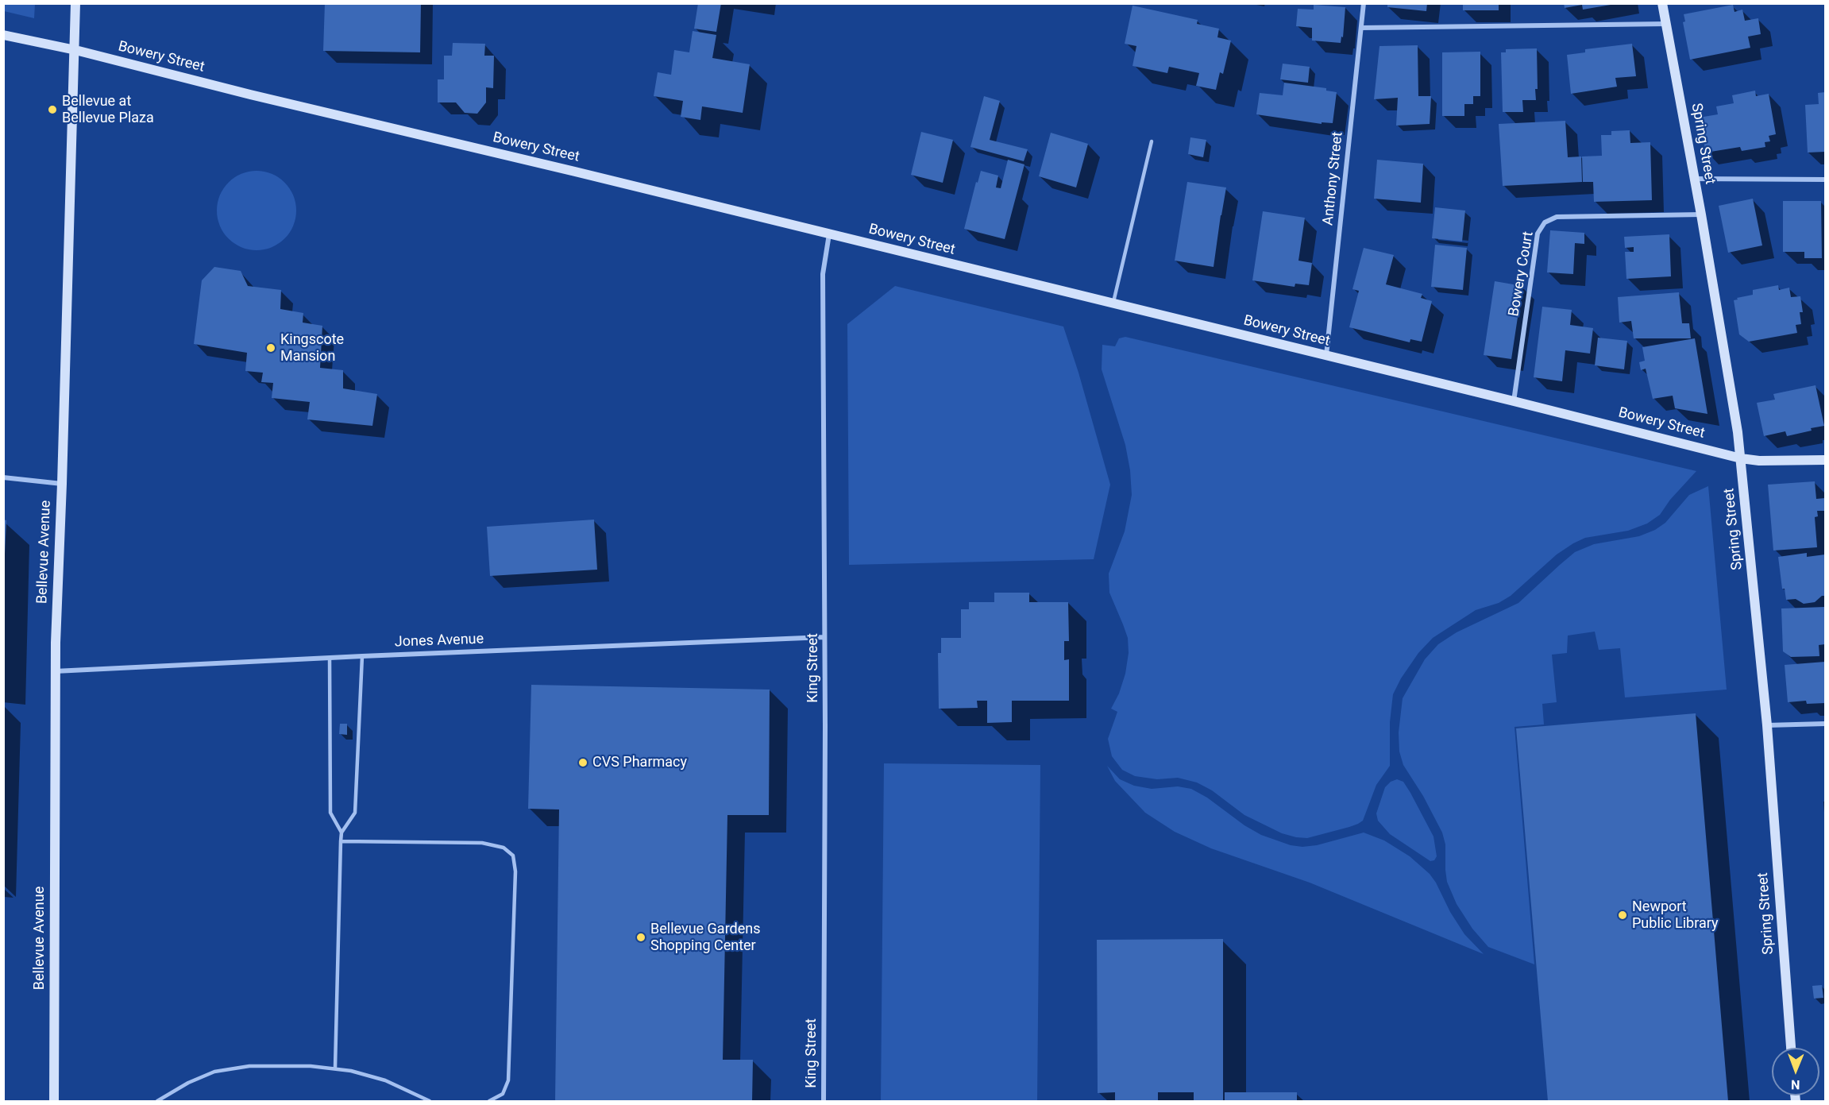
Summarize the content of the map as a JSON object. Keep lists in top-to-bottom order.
{
  "streets": {
    "main road": ["Bowery Street", "Spring Street", "Bellevue Avenue"],
    "street": [
      "Anthony Street",
      "Bowery Court",
      "Jones Avenue",
      "King Street"
    ]
  },
  "crossings": [
    ["Bowery Street", "Spring Street"],
    ["Bowery Street", "Anthony Street"],
    ["Bowery Street", "Bowery Court"],
    ["Bowery Street", "Bellevue Avenue"],
    ["Bowery Street", "King Street"],
    ["Spring Street", "Bowery Court"],
    ["Bellevue Avenue", "Jones Avenue"],
    ["Jones Avenue", "King Street"]
  ],
  "places": [
    "Bellevue at Bellevue Plaza",
    "Kingscote Mansion",
    "CVS Pharmacy",
    "Newport Public Library",
    "Bellevue Gardens Shopping Center"
  ],
  "north": "bottom"
}
